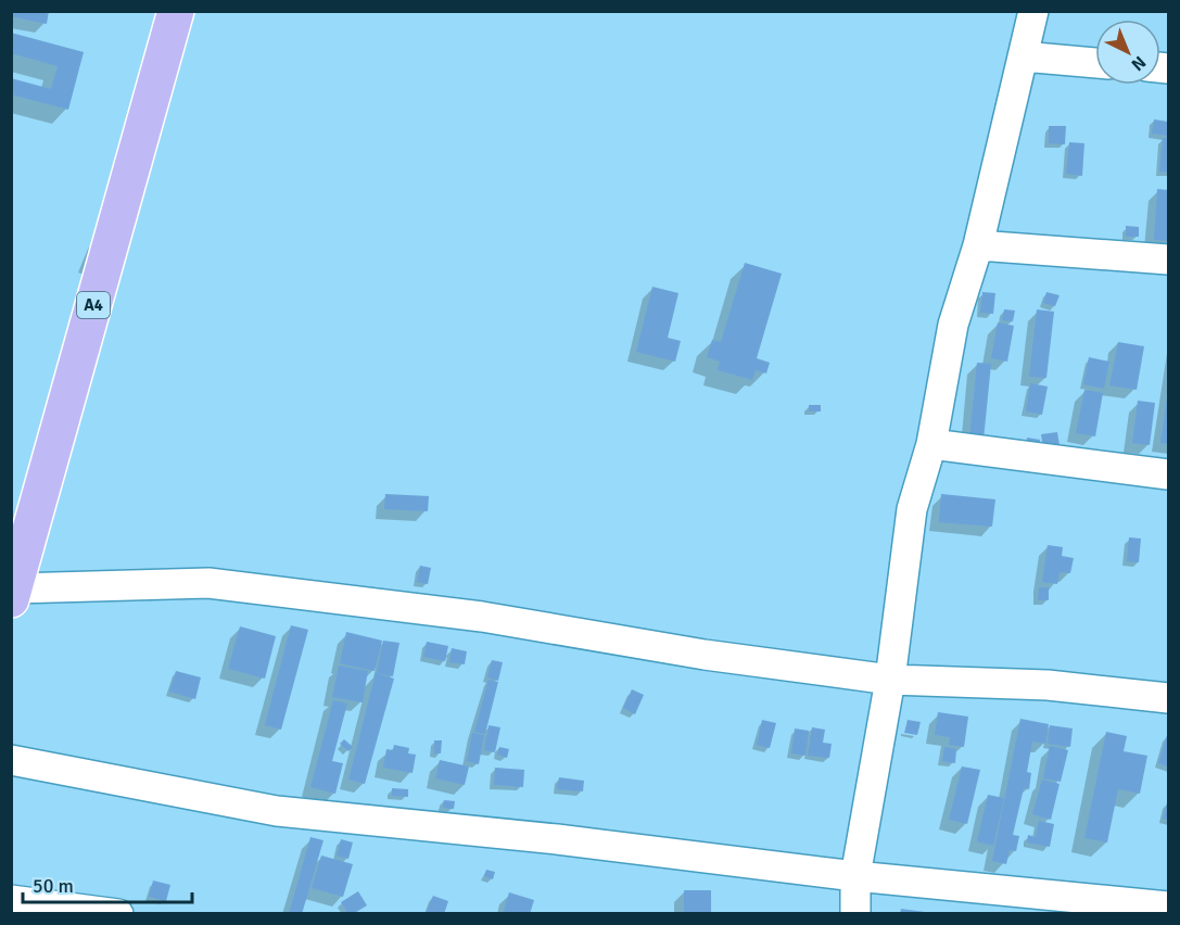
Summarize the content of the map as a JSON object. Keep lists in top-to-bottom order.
{
  "streets": {
    "highway": ["A4"]
  },
  "scale_bar": "50 m",
  "north": "bottom right"
}
